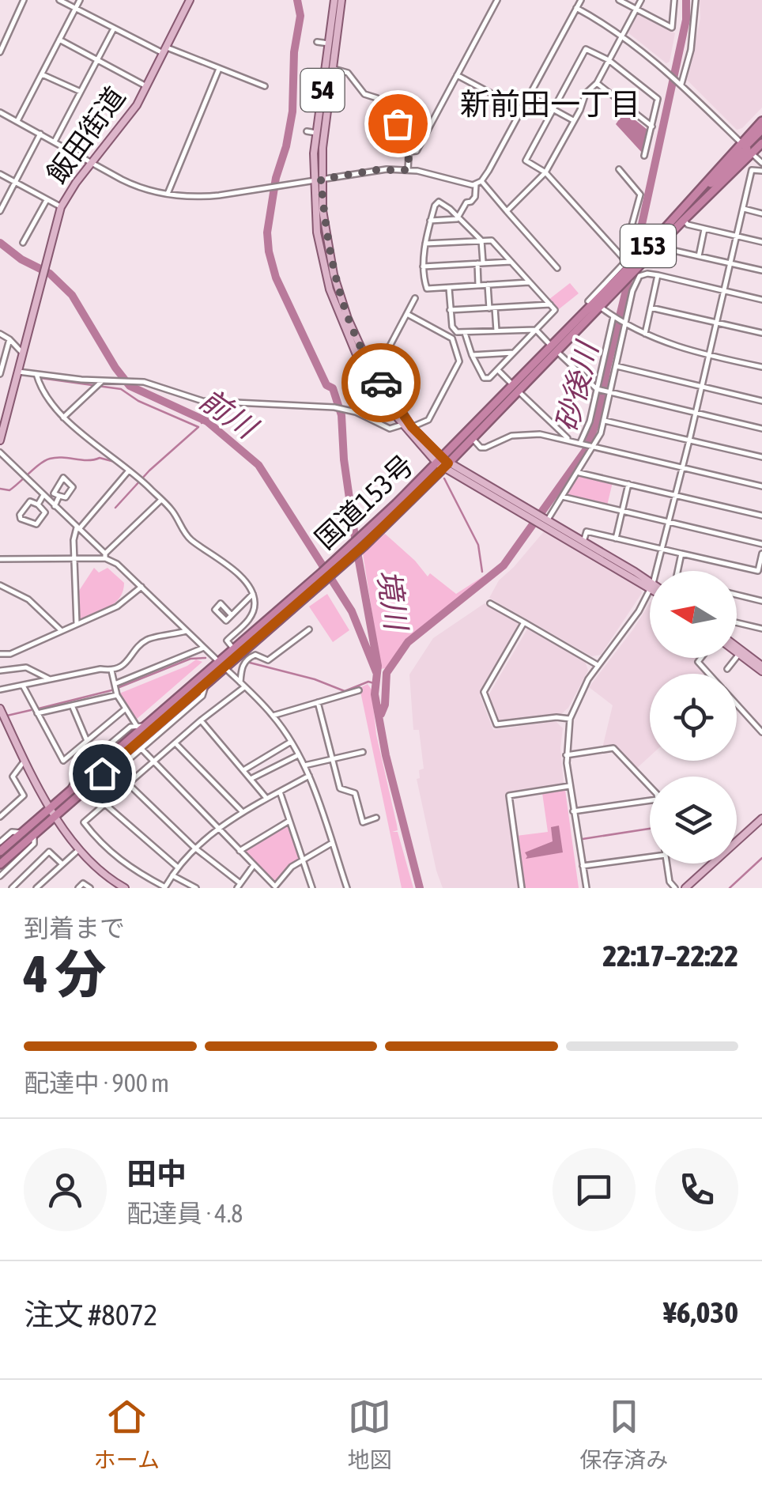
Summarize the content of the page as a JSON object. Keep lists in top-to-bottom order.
{
  "streets": {
    "highway": ["153", "国道153号"],
    "main road": ["54", "飯田街道"]
  },
  "crossings": [
    ["54", "国道153号"],
    ["153", "国道153号"]
  ],
  "districts": ["新前田一丁目"],
  "water": ["砂後川", "前川", "境川"],
  "north": "left",
  "page": {
    "heading": ["4 分", "到着まで", "22:17–22:22"],
    "panel": [
      "田中",
      "配達員 · 4.8",
      "注文 #8072",
      "¥6,030"
    ],
    "bar": "配達中 · 900 m",
    "tabs": ["ホーム", "地図", "保存済み"]
  }
}
